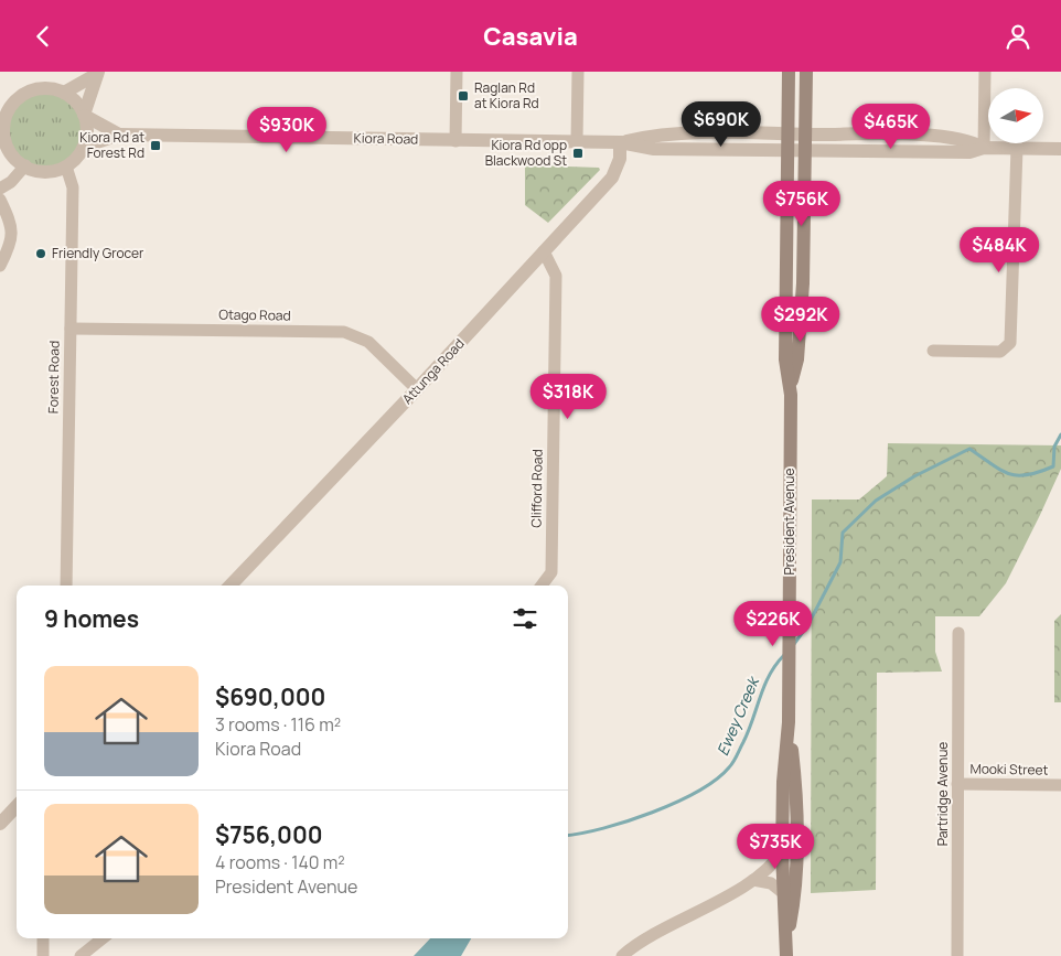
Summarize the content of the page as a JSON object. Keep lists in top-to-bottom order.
{
  "streets": {
    "main road": ["President Avenue"],
    "street": [
      "Kiora Road",
      "Otago Road",
      "Attunga Road",
      "Forest Road",
      "Clifford Road",
      "Mooki Street",
      "Partridge Avenue"
    ]
  },
  "crossings": [
    ["Kiora Road", "Attunga Road"],
    ["Kiora Road", "Forest Road"],
    ["Kiora Road", "President Avenue"],
    ["Otago Road", "Attunga Road"],
    ["Otago Road", "Forest Road"],
    ["Attunga Road", "Clifford Road"],
    ["Mooki Street", "Partridge Avenue"]
  ],
  "water": ["Ewey Creek"],
  "places": {
    "transit": ["Raglan Rd at Kiora Rd", "Kiora Rd at Forest Rd", "Kiora Rd opp Blackwood St"],
    "other": ["Friendly Grocer"]
  },
  "north": "right",
  "page": {
    "header": "Casavia",
    "price": [
      "$690K",
      "$465K",
      "$930K",
      "$756K",
      "$484K",
      "$292K",
      "$318K",
      "$226K",
      "$735K"
    ],
    "heading": "9 homes",
    "list": [
      {
        "name": "$690,000",
        "note": "3 rooms · 116 m² · Kiora Road"
      },
      {
        "name": "$756,000",
        "note": "4 rooms · 140 m² · President Avenue"
      }
    ]
  }
}
